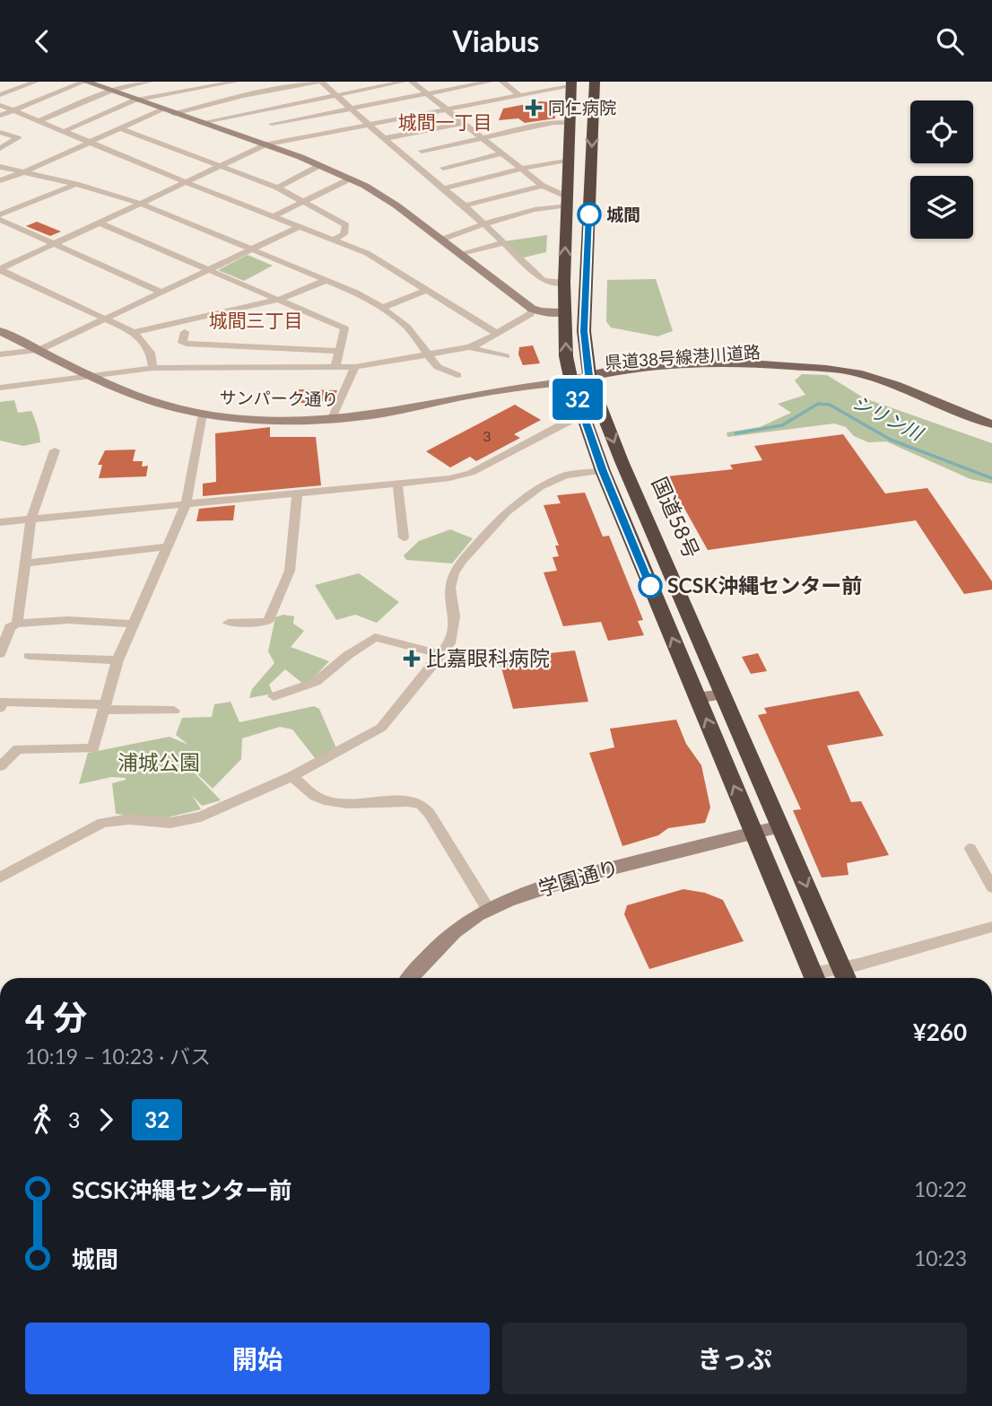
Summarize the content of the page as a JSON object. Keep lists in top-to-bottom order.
{
  "streets": {
    "highway": ["国道58号"],
    "main road": ["県道38号線港川道路"],
    "street": ["サンパーク通り", "学園通り"]
  },
  "crossings": [
    ["県道38号線港川道路", "サンパーク通り"],
    ["県道38号線港川道路", "国道58号"],
    ["国道58号", "学園通り"]
  ],
  "districts": ["城間一丁目", "城間三丁目"],
  "water": ["シリン川"],
  "parks": ["浦城公園"],
  "places": {
    "health": ["同仁病院", "比嘉眼科病院"],
    "other": ["城間", "SCSK沖縄センター前"]
  },
  "lines": ["bus line 32"],
  "house_numbers": ["3"],
  "page": {
    "header": "Viabus",
    "on_map": "32",
    "heading": ["4 分", "10:19 – 10:23 · バス", "¥260"],
    "legs": ["3", "32"],
    "list": [
      {
        "name": "SCSK沖縄センター前",
        "value": "10:22"
      },
      {
        "name": "城間",
        "value": "10:23"
      }
    ],
    "buttons": ["開始", "きっぷ"]
  }
}
